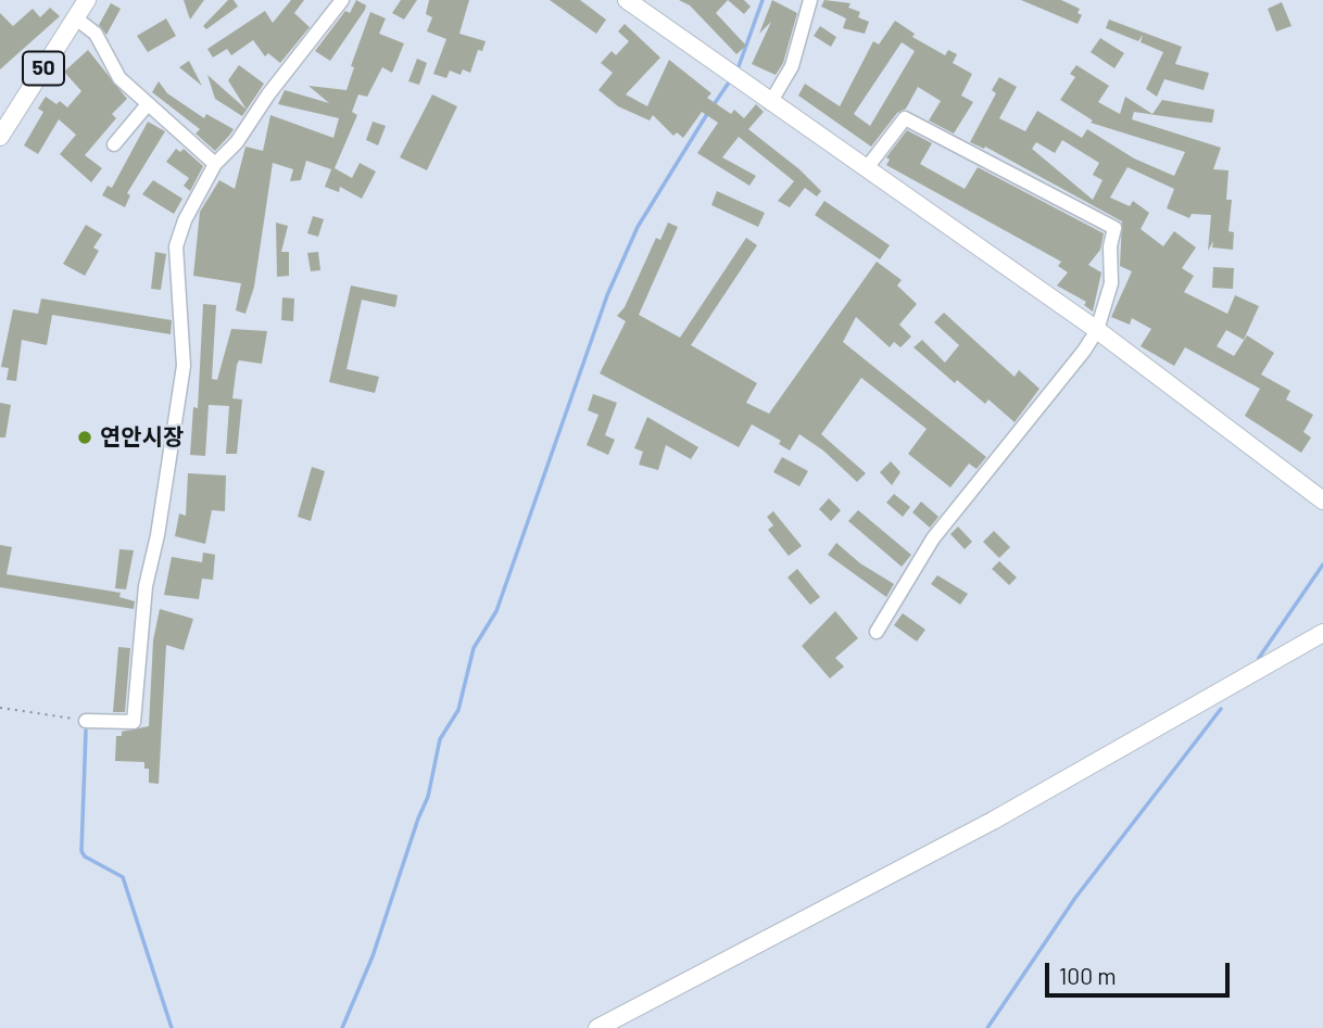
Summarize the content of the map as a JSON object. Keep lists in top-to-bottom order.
{
  "streets": {
    "main road": ["50"]
  },
  "places": ["연안시장"],
  "scale_bar": "100 m"
}
